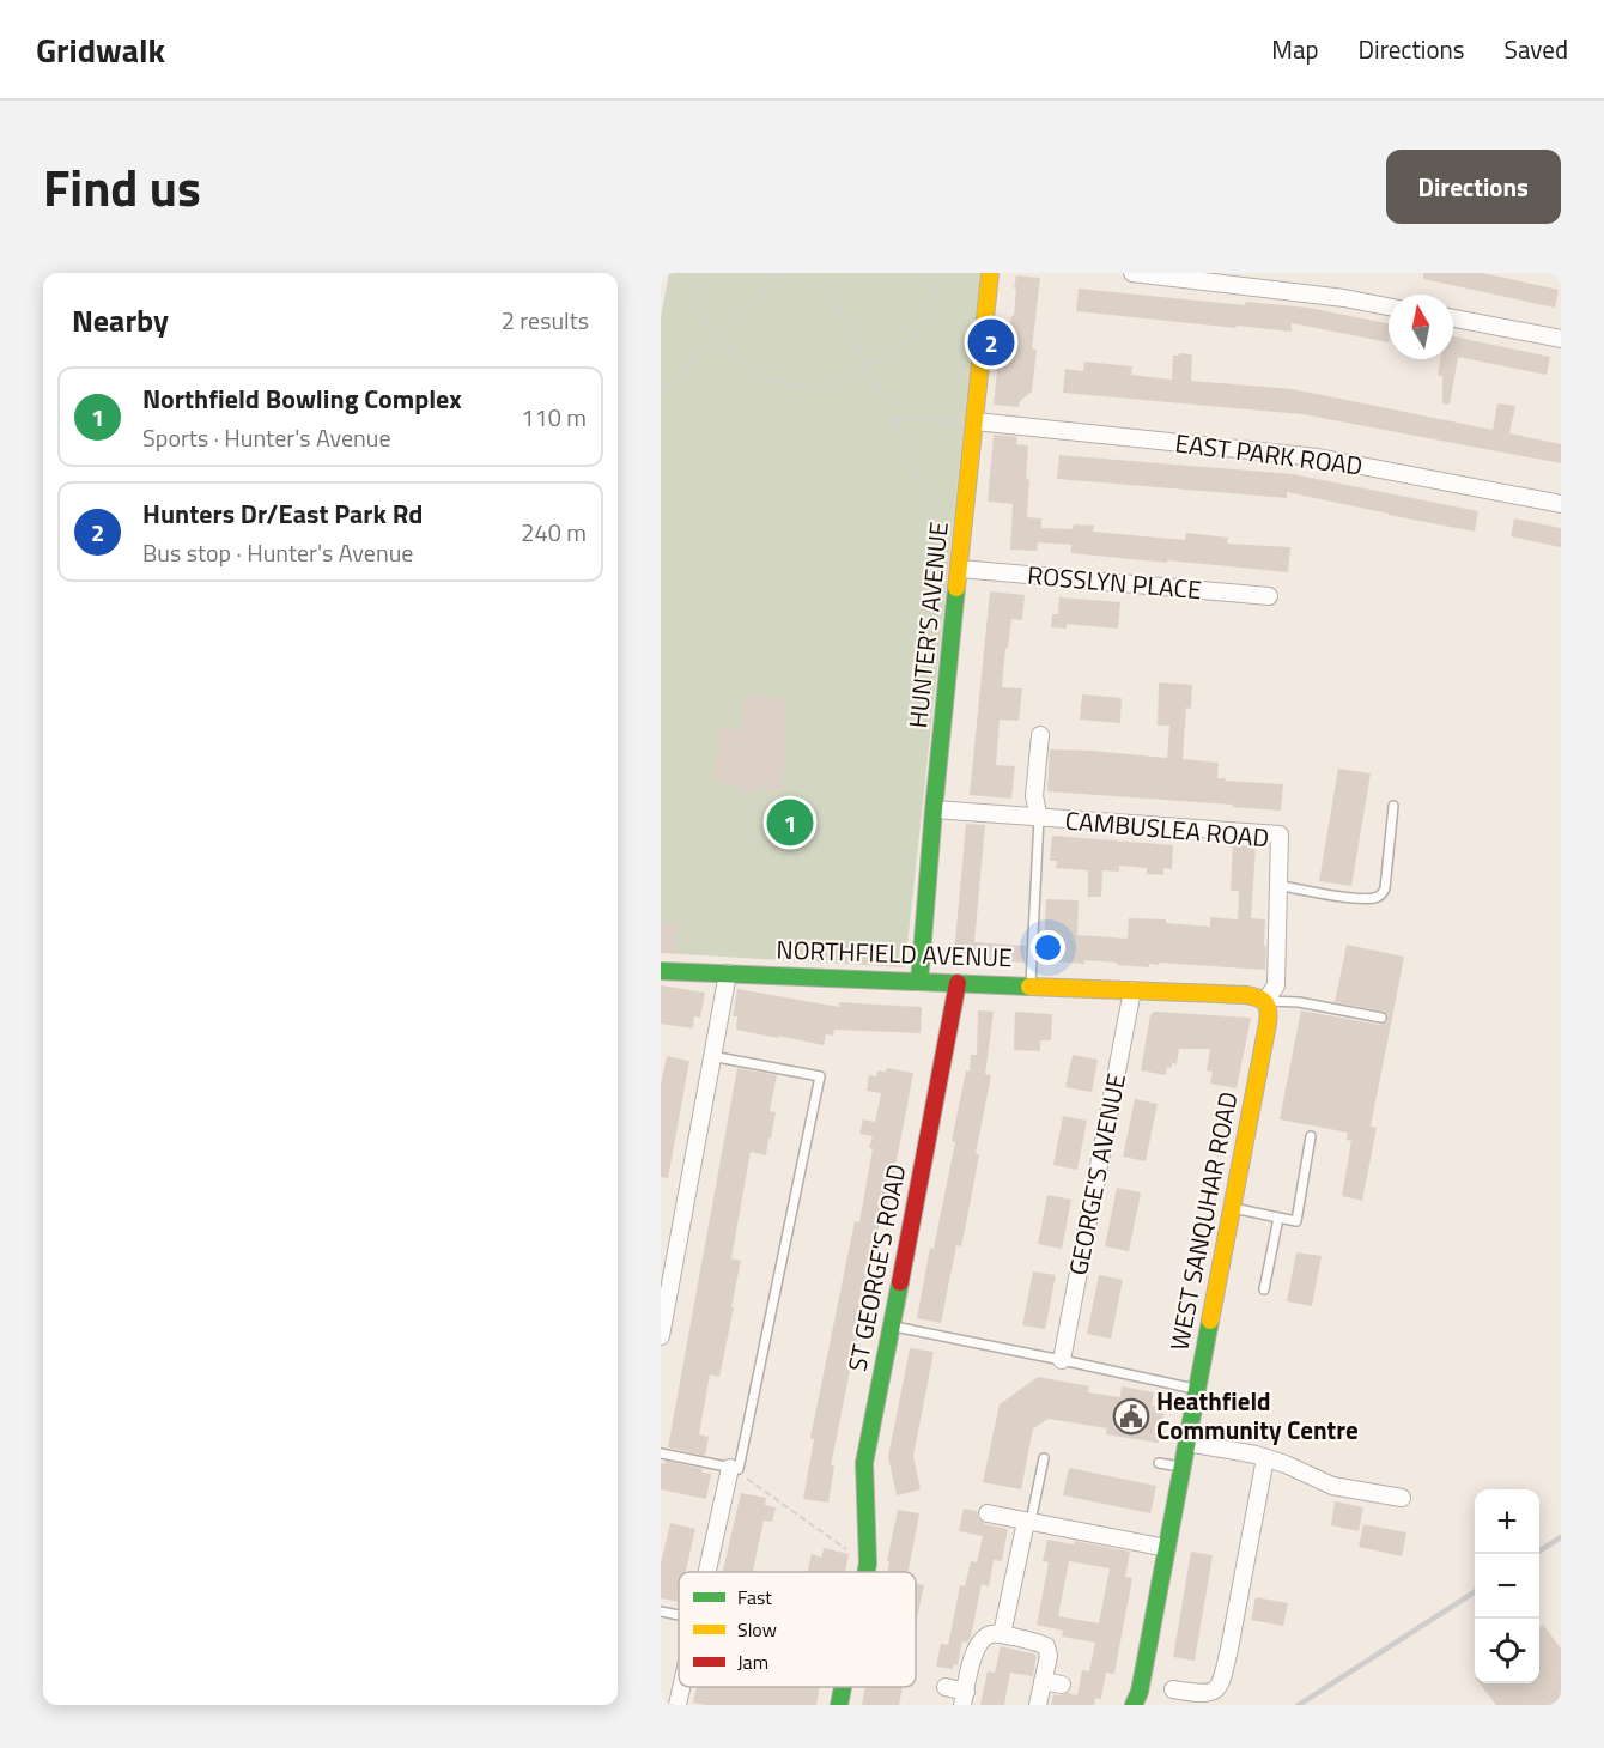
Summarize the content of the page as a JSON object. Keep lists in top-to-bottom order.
{
  "streets": {
    "street": [
      "EAST PARK ROAD",
      "ROSSLYN PLACE",
      "HUNTER'S AVENUE",
      "CAMBUSLEA ROAD",
      "NORTHFIELD AVENUE",
      "GEORGE'S AVENUE",
      "WEST SANQUHAR ROAD",
      "ST GEORGE'S ROAD"
    ]
  },
  "crossings": [
    ["EAST PARK ROAD", "HUNTER'S AVENUE"],
    ["ROSSLYN PLACE", "HUNTER'S AVENUE"],
    ["HUNTER'S AVENUE", "CAMBUSLEA ROAD"],
    ["HUNTER'S AVENUE", "NORTHFIELD AVENUE"],
    ["CAMBUSLEA ROAD", "NORTHFIELD AVENUE"],
    ["CAMBUSLEA ROAD", "WEST SANQUHAR ROAD"],
    ["NORTHFIELD AVENUE", "GEORGE'S AVENUE"],
    ["NORTHFIELD AVENUE", "WEST SANQUHAR ROAD"],
    ["NORTHFIELD AVENUE", "ST GEORGE'S ROAD"]
  ],
  "places": {
    "public building": ["Heathfield Community Centre"]
  },
  "legend": ["Fast", "Slow", "Jam"],
  "north": "top",
  "page": {
    "header": "Gridwalk",
    "nav": ["Map", "Directions", "Saved"],
    "title": "Find us",
    "buttons": "Directions",
    "heading": ["Nearby", "2 results"],
    "pins": ["2", "1"],
    "list": [
      {
        "mark": "1",
        "name": "Northfield Bowling Complex",
        "note": "Sports · Hunter's Avenue",
        "value": "110 m"
      },
      {
        "mark": "2",
        "name": "Hunters Dr/East Park Rd",
        "note": "Bus stop · Hunter's Avenue",
        "value": "240 m"
      }
    ],
    "map_buttons": ["+", "−"]
  }
}
